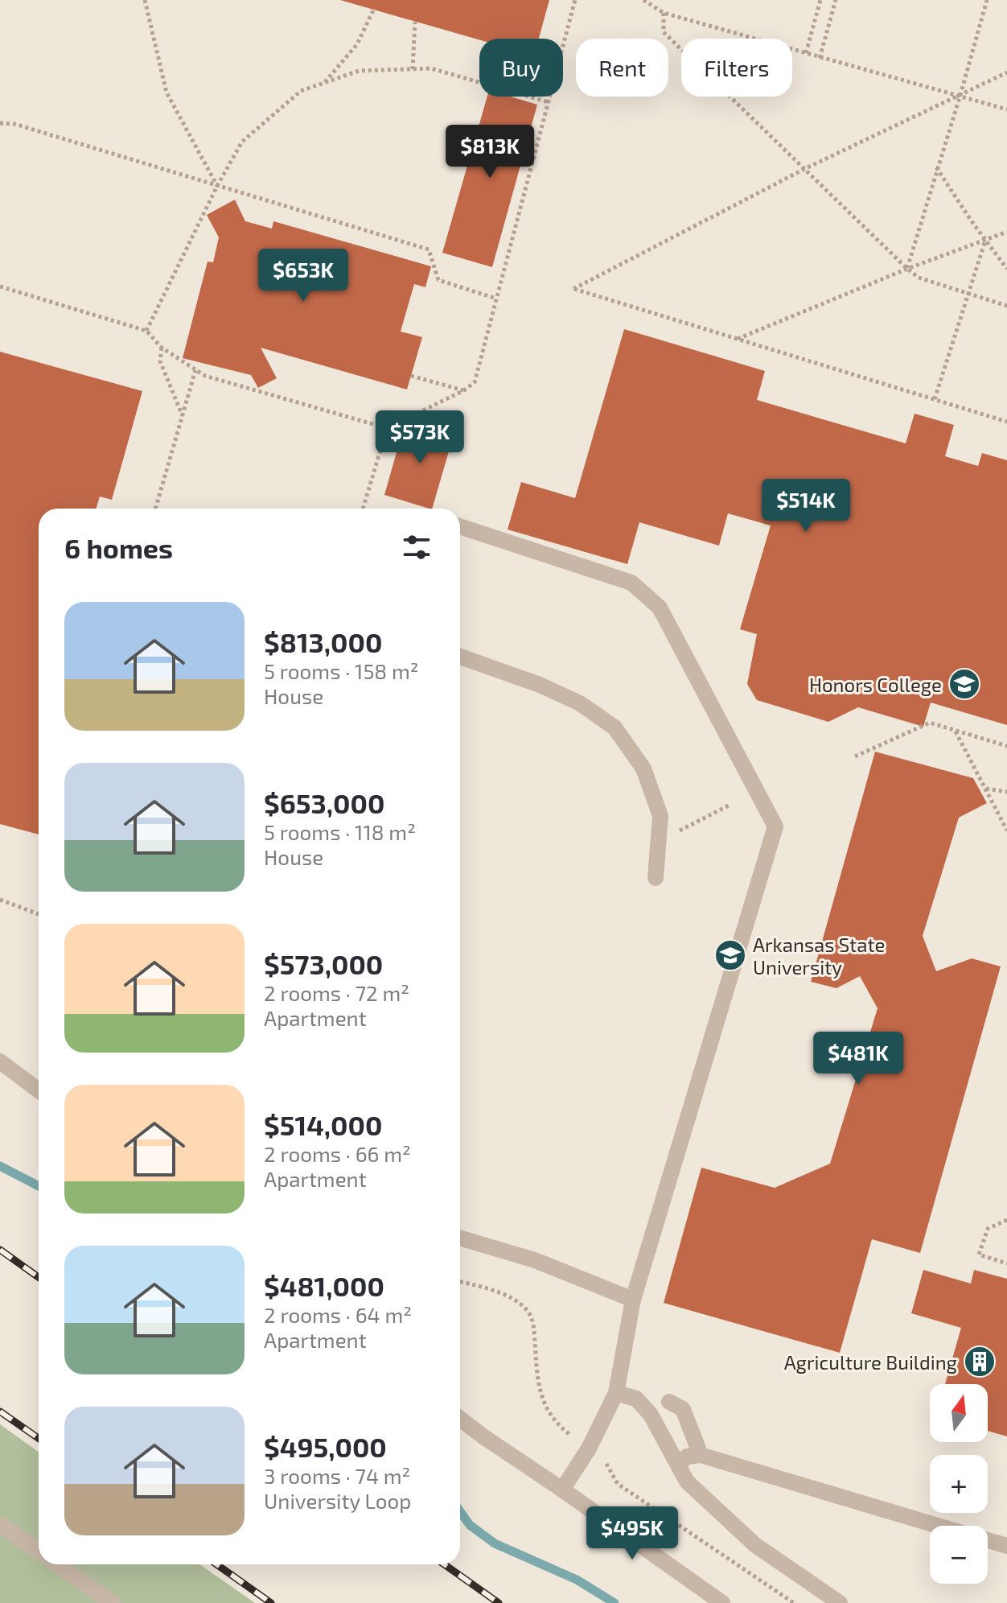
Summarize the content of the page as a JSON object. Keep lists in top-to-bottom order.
{
  "places": {
    "school or university": ["Honors College", "Arkansas State University"],
    "building": ["Agriculture Building"]
  },
  "north": "top",
  "page": {
    "chip": ["Buy", "Rent", "Filters"],
    "price": [
      "$813K",
      "$653K",
      "$573K",
      "$514K",
      "$481K",
      "$495K"
    ],
    "heading": "6 homes",
    "list": [
      {
        "name": "$813,000",
        "note": "5 rooms · 158 m² · House"
      },
      {
        "name": "$653,000",
        "note": "5 rooms · 118 m² · House"
      },
      {
        "name": "$573,000",
        "note": "2 rooms · 72 m² · Apartment"
      },
      {
        "name": "$514,000",
        "note": "2 rooms · 66 m² · Apartment"
      },
      {
        "name": "$481,000",
        "note": "2 rooms · 64 m² · Apartment"
      },
      {
        "name": "$495,000",
        "note": "3 rooms · 74 m² · University Loop"
      }
    ],
    "map_buttons": ["+", "−"]
  }
}
